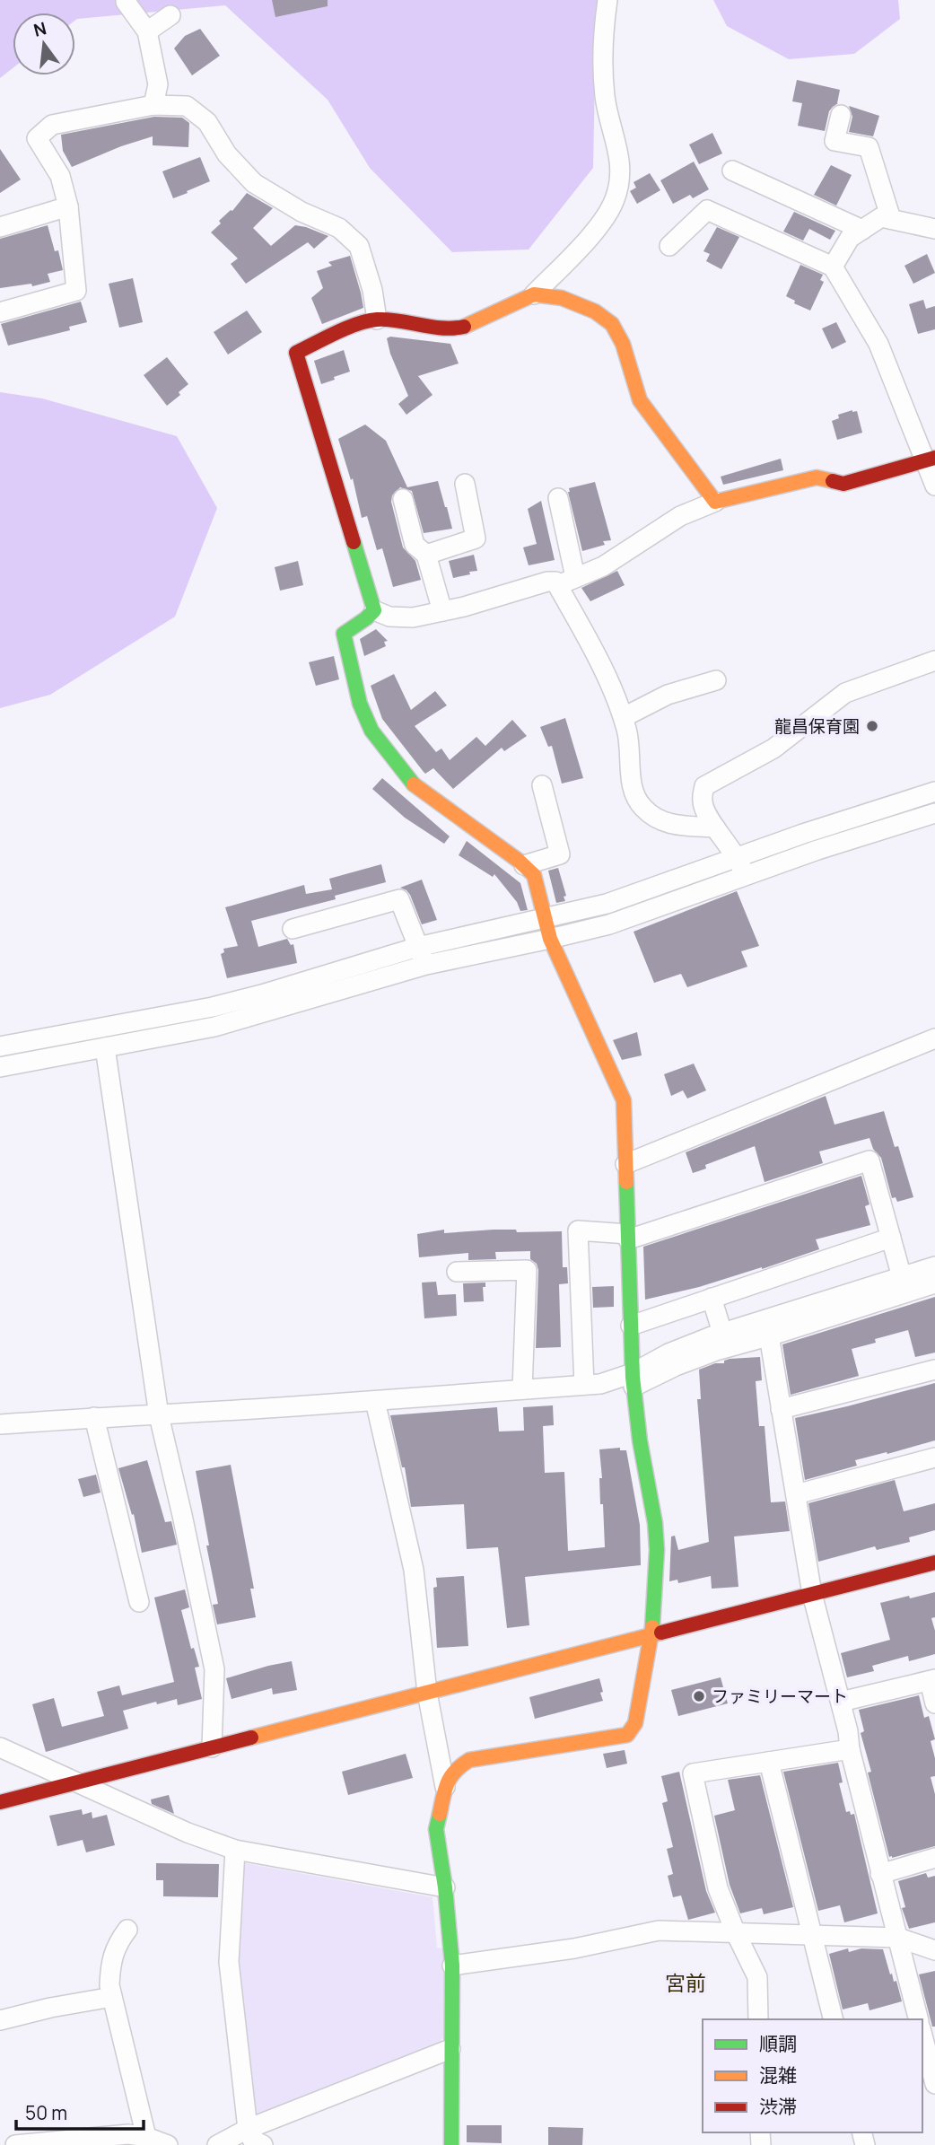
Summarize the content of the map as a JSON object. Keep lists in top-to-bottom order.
{
  "districts": ["宮前"],
  "places": ["龍昌保育園", "ファミリーマート"],
  "legend": ["順調", "混雑", "渋滞"],
  "scale_bar": "50 m",
  "north": "top"
}
